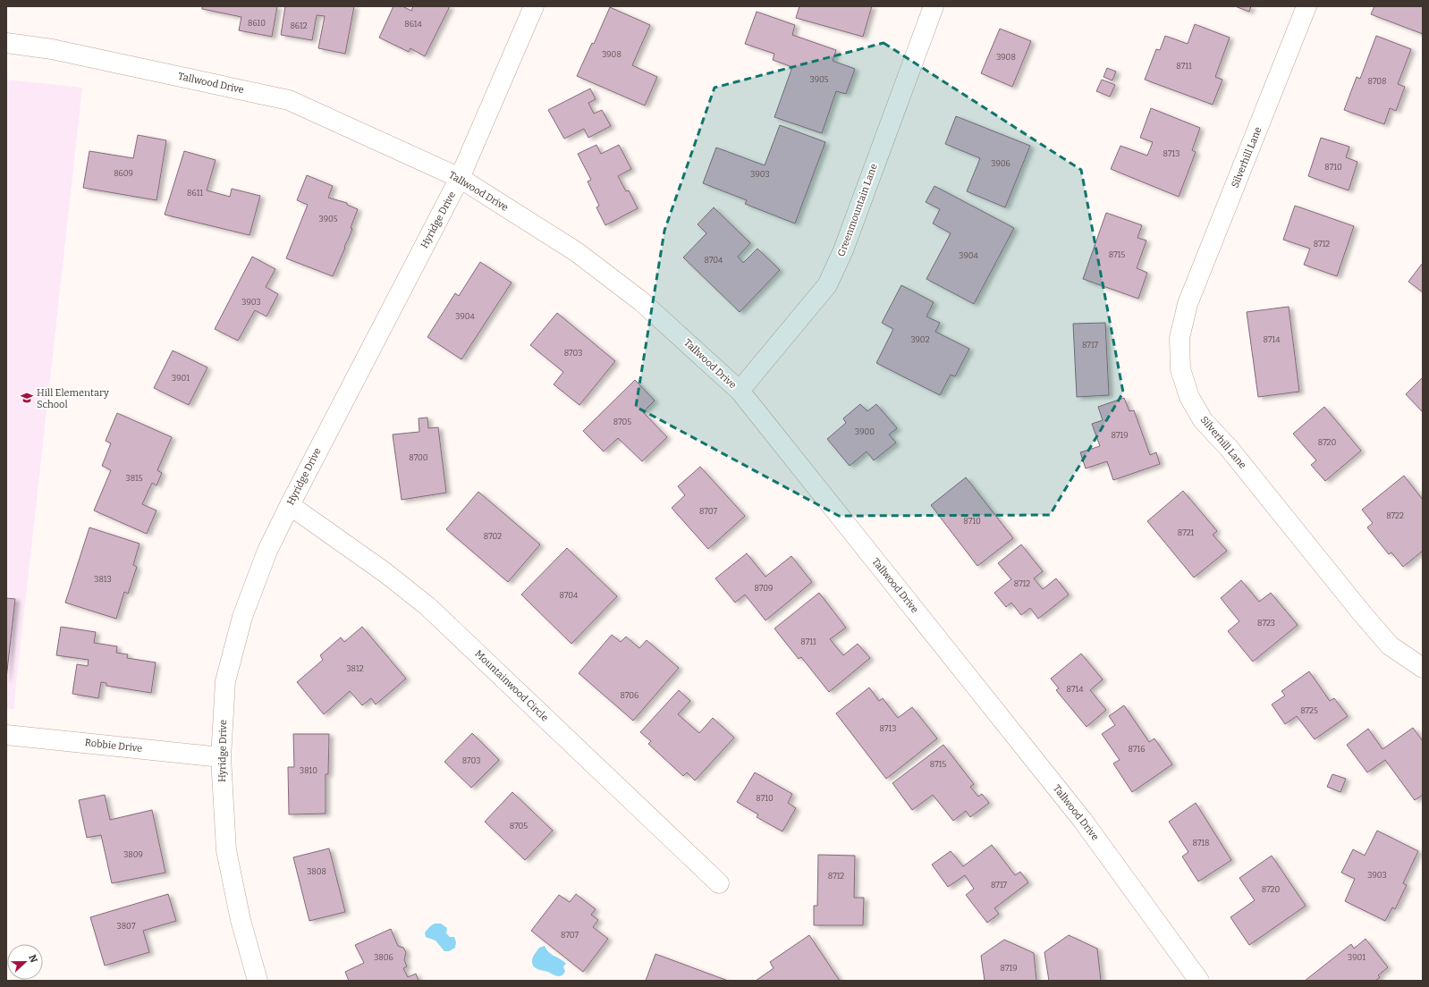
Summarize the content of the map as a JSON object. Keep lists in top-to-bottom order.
{
  "streets": {
    "street": [
      "Tallwood Drive",
      "Silverhill Lane",
      "Greenmountain Lane",
      "Hyridge Drive",
      "Mountainwood Circle",
      "Robbie Drive"
    ]
  },
  "crossings": [
    ["Tallwood Drive", "Greenmountain Lane"],
    ["Tallwood Drive", "Hyridge Drive"],
    ["Hyridge Drive", "Mountainwood Circle"],
    ["Hyridge Drive", "Robbie Drive"]
  ],
  "places": {
    "school or university": ["Hill Elementary School"]
  },
  "house_numbers": [
    "8610",
    "8614",
    "8612",
    "3908",
    "3908",
    "8711",
    "3905",
    "8708",
    "8713",
    "3906",
    "8710",
    "8609",
    "3903",
    "8611",
    "3905",
    "8712",
    "8715",
    "3904",
    "8704",
    "3903",
    "3904",
    "3902",
    "8714",
    "8717",
    "8703",
    "3901",
    "8705",
    "3900",
    "8719",
    "8720",
    "8700",
    "3815",
    "8707",
    "8722",
    "8710",
    "8721",
    "8702",
    "3813",
    "8712",
    "8709",
    "8704",
    "8723",
    "8711",
    "3812",
    "8714",
    "8706",
    "8725",
    "8713",
    "8716",
    "8703",
    "8715",
    "3810",
    "8710",
    "8705",
    "8718",
    "3809",
    "3808",
    "3903",
    "8712",
    "8717",
    "8720",
    "3807",
    "8707",
    "3806",
    "3901",
    "8719"
  ],
  "north": "right"
}
